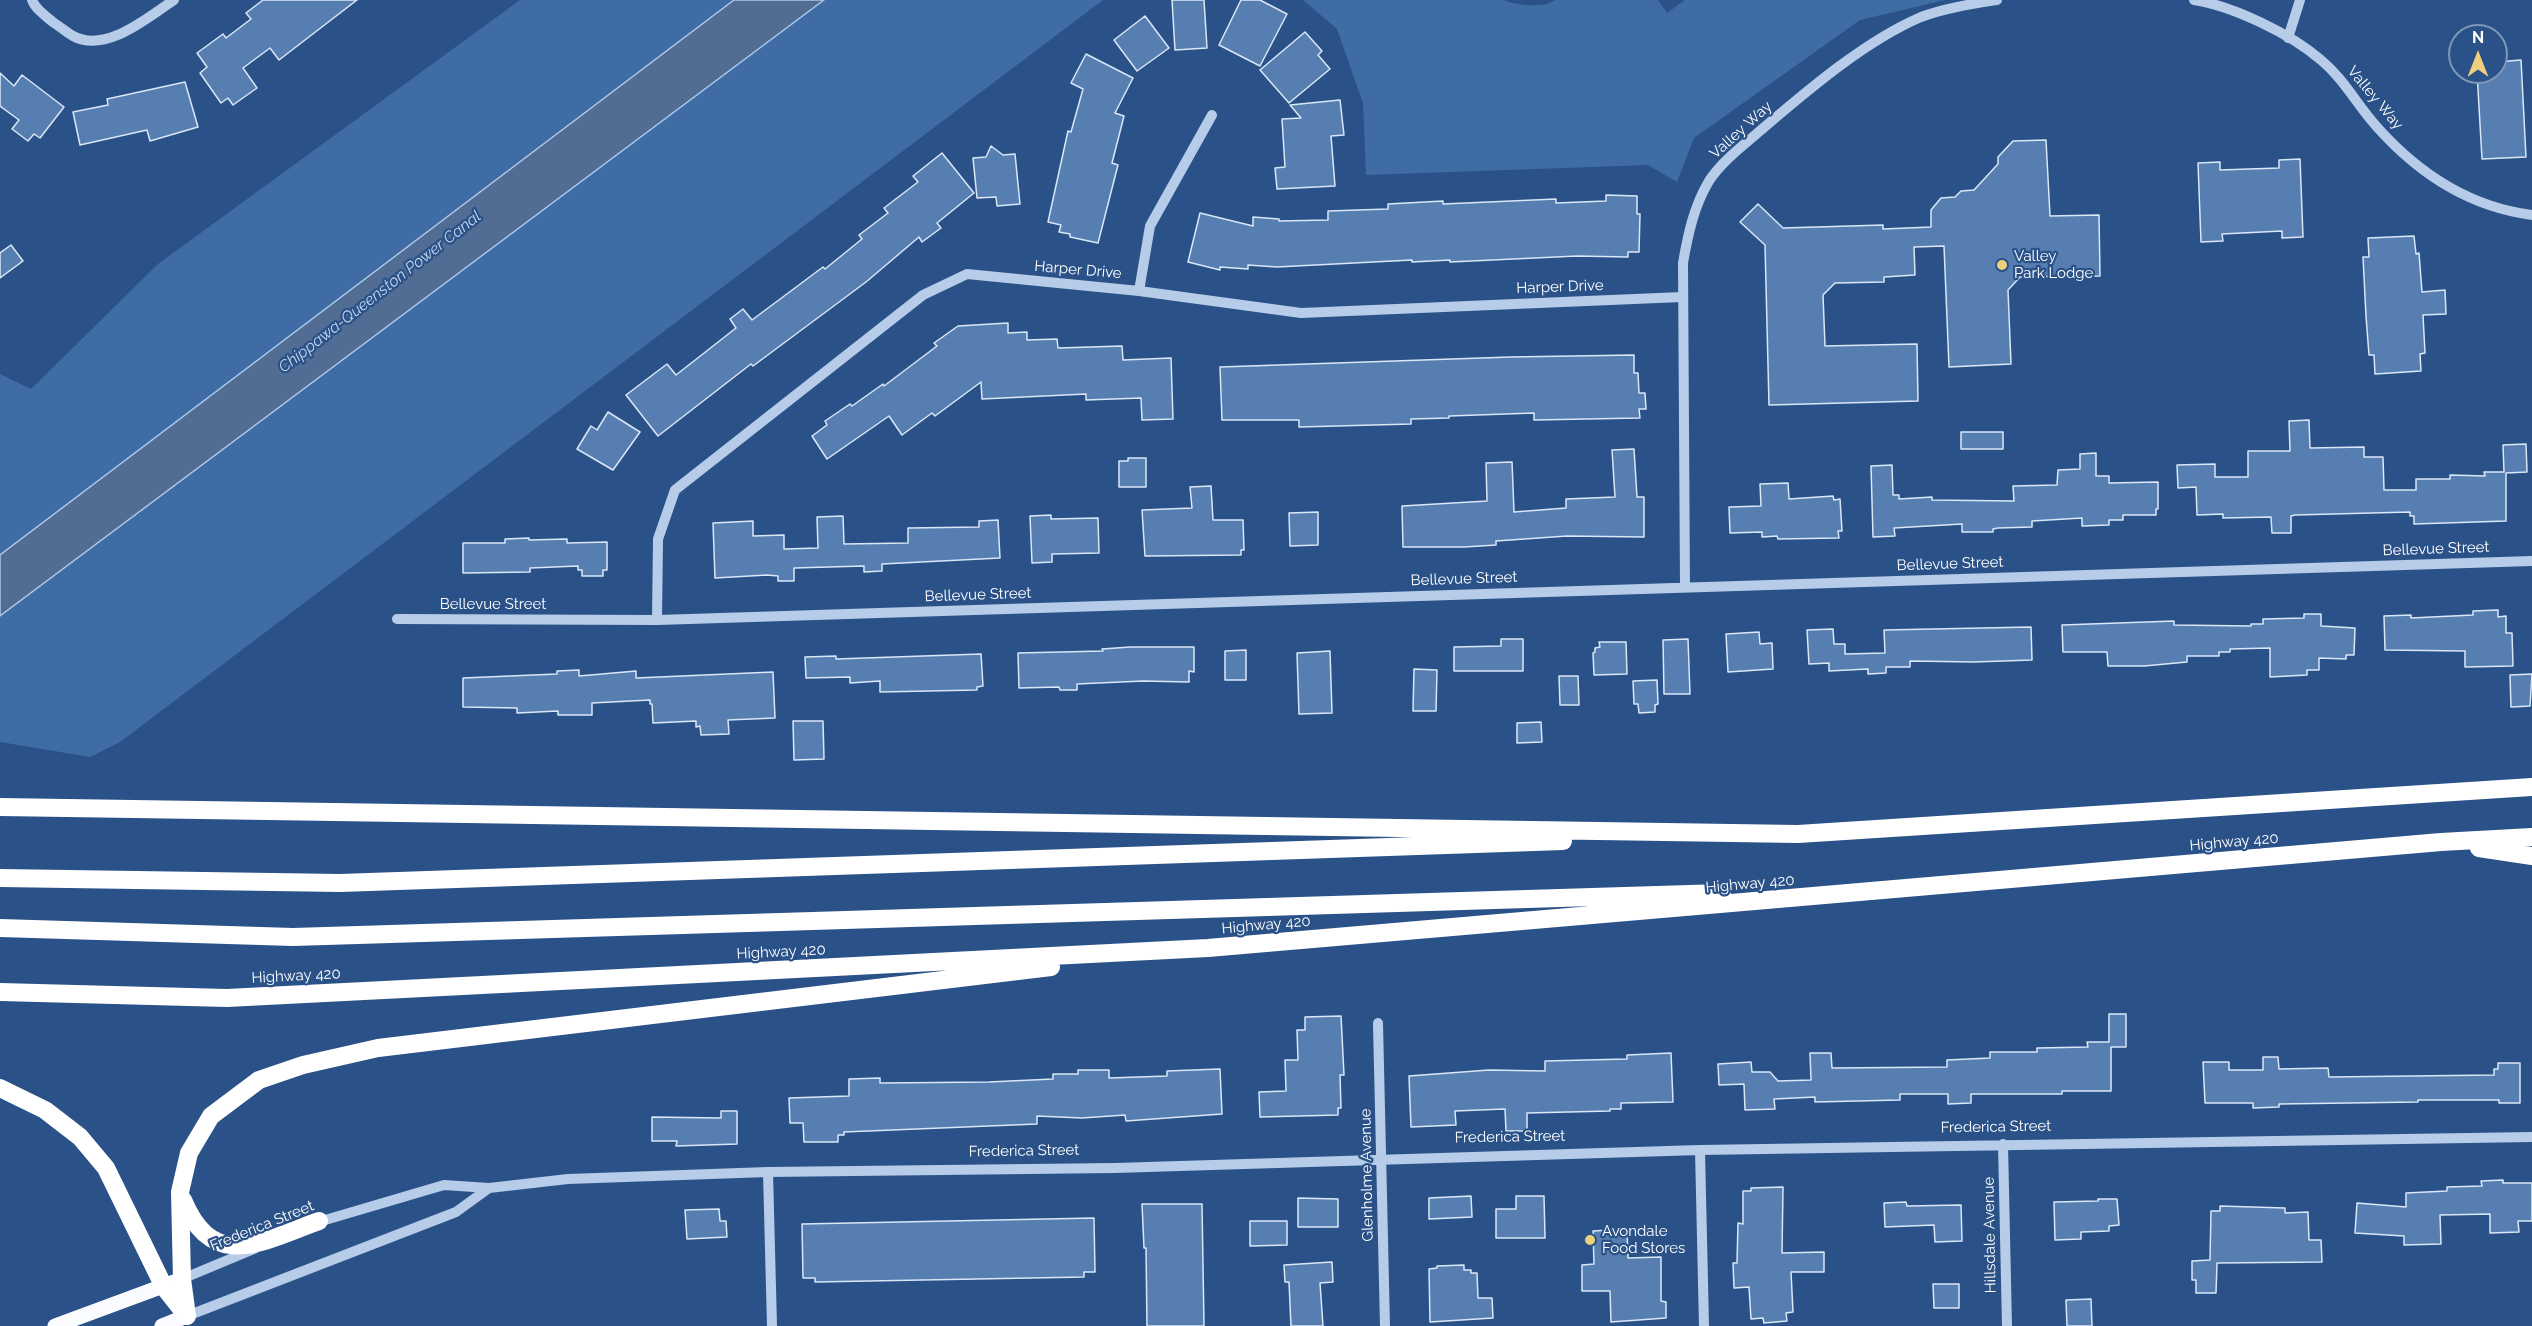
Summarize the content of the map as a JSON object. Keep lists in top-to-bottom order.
{
  "streets": {
    "highway": ["Highway 420"],
    "main road": ["Frederica Street"],
    "street": [
      "Valley Way",
      "Harper Drive",
      "Bellevue Street",
      "Glenholme Avenue",
      "Hillsdale Avenue"
    ]
  },
  "crossings": [
    ["Valley Way", "Harper Drive"],
    ["Valley Way", "Bellevue Street"],
    ["Harper Drive", "Bellevue Street"],
    ["Frederica Street", "Glenholme Avenue"],
    ["Frederica Street", "Hillsdale Avenue"]
  ],
  "water": ["Chippawa-Queenston Power Canal"],
  "places": ["Valley Park Lodge", "Avondale Food Stores"],
  "north": "top"
}
